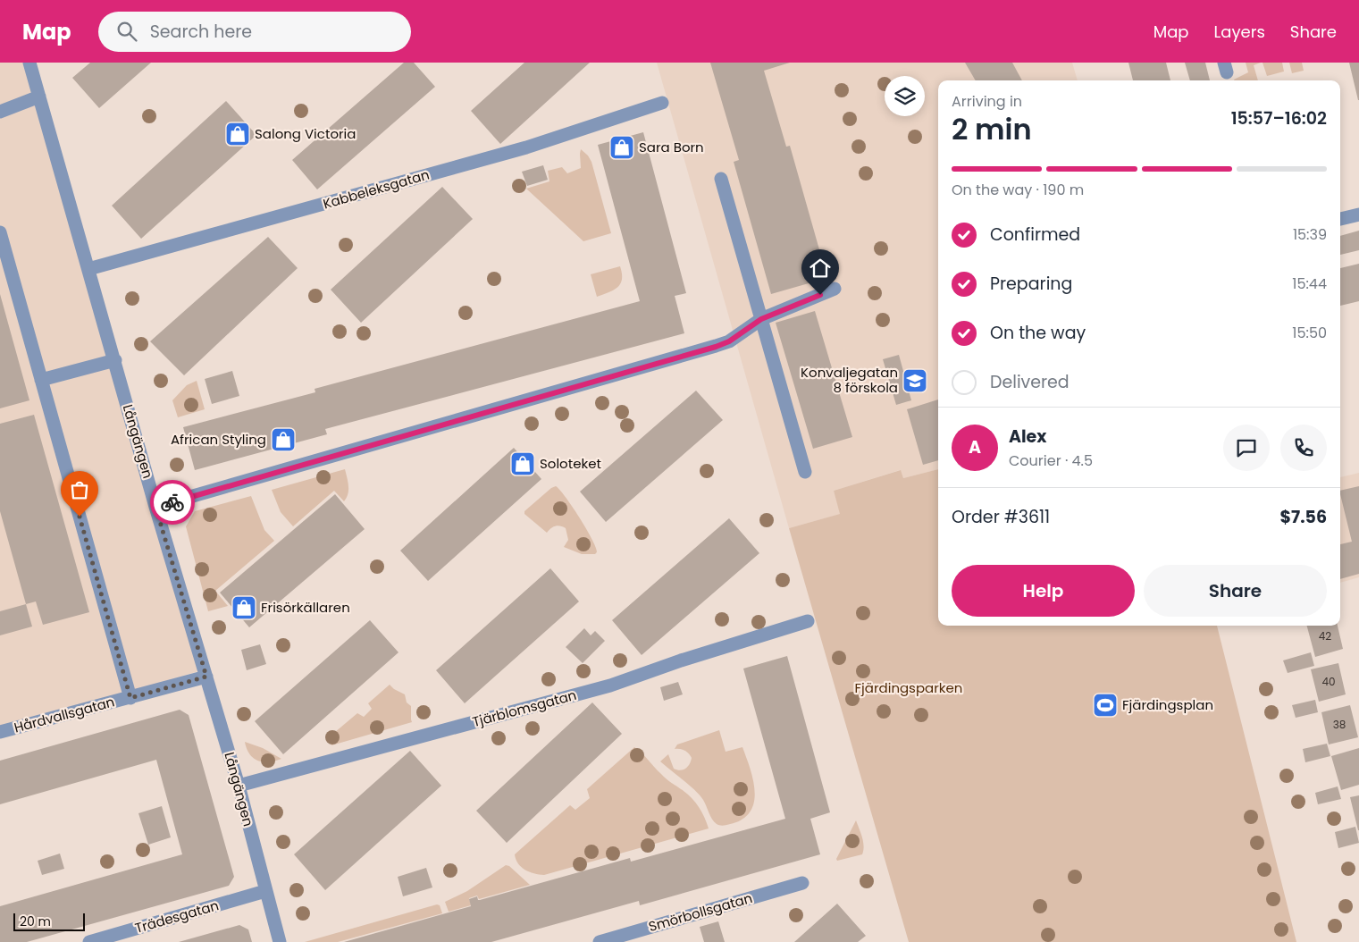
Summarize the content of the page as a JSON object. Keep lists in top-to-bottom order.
{
  "streets": {
    "street": [
      "Kabbeleksgatan",
      "Långängen",
      "Tjärblomsgatan",
      "Hårdvallsgatan",
      "Smörbollsgatan",
      "Trädesgatan"
    ]
  },
  "crossings": [
    ["Kabbeleksgatan", "Långängen"],
    ["Långängen", "Tjärblomsgatan"],
    ["Långängen", "Hårdvallsgatan"],
    ["Långängen", "Trädesgatan"]
  ],
  "parks": ["Fjärdingsparken"],
  "places": {
    "shop": [
      "Salong Victoria",
      "Sara Born",
      "African Styling",
      "Soloteket",
      "Frisörkällaren"
    ],
    "school or university": ["Konvaljegatan 8 förskola"],
    "sports": ["Fjärdingsplan"]
  },
  "house_numbers": ["42", "40", "38"],
  "scale_bar": "20 m",
  "page": {
    "header": "Map",
    "search": "Search here",
    "nav": ["Map", "Layers", "Share"],
    "heading": ["2 min", "Arriving in", "15:57–16:02"],
    "panel": [
      "Alex",
      "Courier · 4.5",
      "Order #3611",
      "$7.56"
    ],
    "bar": "On the way · 190 m",
    "list": [
      ["Confirmed", "15:39"],
      ["Preparing", "15:44"],
      ["On the way", "15:50"],
      "Delivered"
    ],
    "round": "A",
    "buttons": ["Help", "Share"],
    "scale": "20 m"
  }
}
